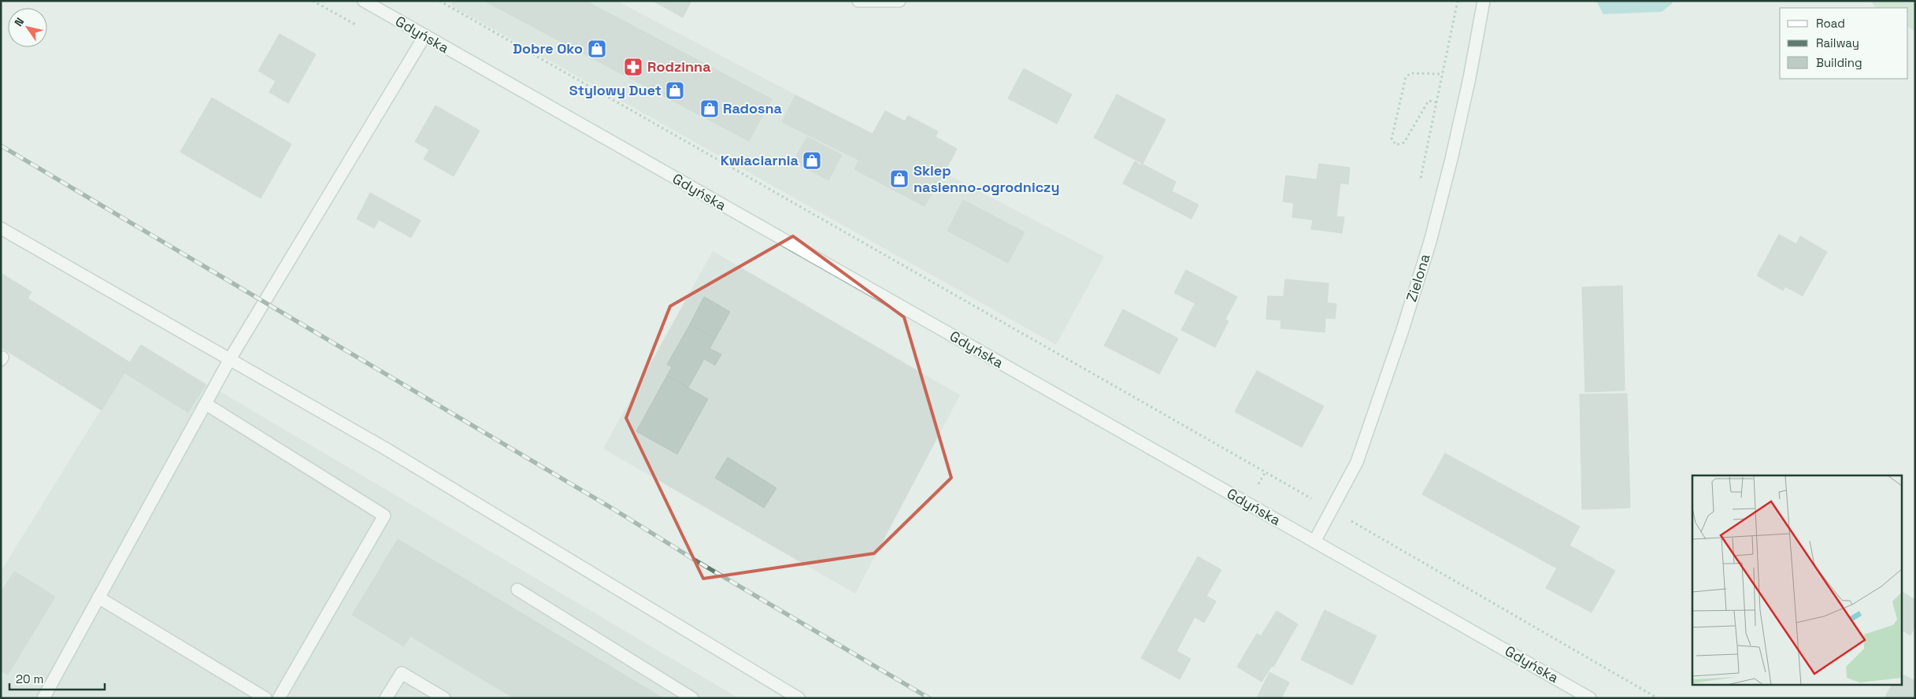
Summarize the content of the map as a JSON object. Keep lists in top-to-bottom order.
{
  "streets": {
    "main road": ["Gdyńska", "Zielona"]
  },
  "crossings": [
    ["Gdyńska", "Zielona"]
  ],
  "places": {
    "shop": [
      "Dobre Oko",
      "Stylowy Duet",
      "Radosna",
      "Kwiaciarnia",
      "Sklep nasienno-ogrodniczy"
    ],
    "pharmacy": ["Rodzinna"]
  },
  "legend": ["Road", "Railway", "Building"],
  "scale_bar": "20 m",
  "north": "top left"
}
